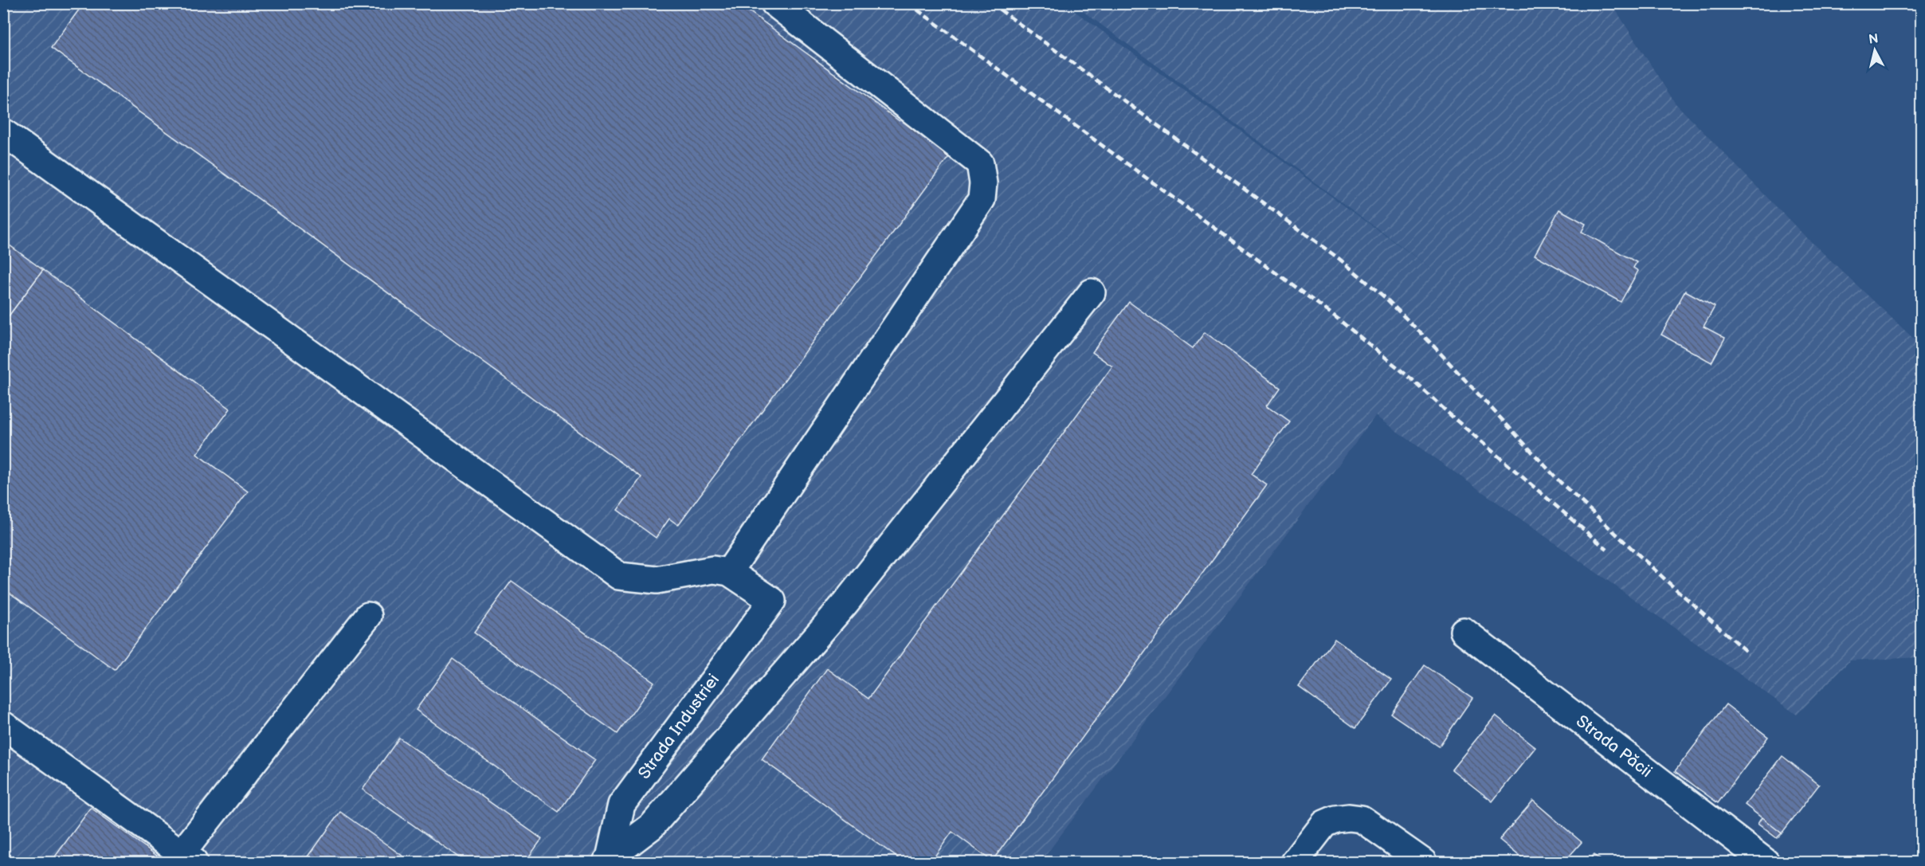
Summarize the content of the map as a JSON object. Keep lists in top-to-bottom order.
{
  "streets": {
    "street": ["Strada Industriei", "Strada Păcii"]
  },
  "north": "top"
}
